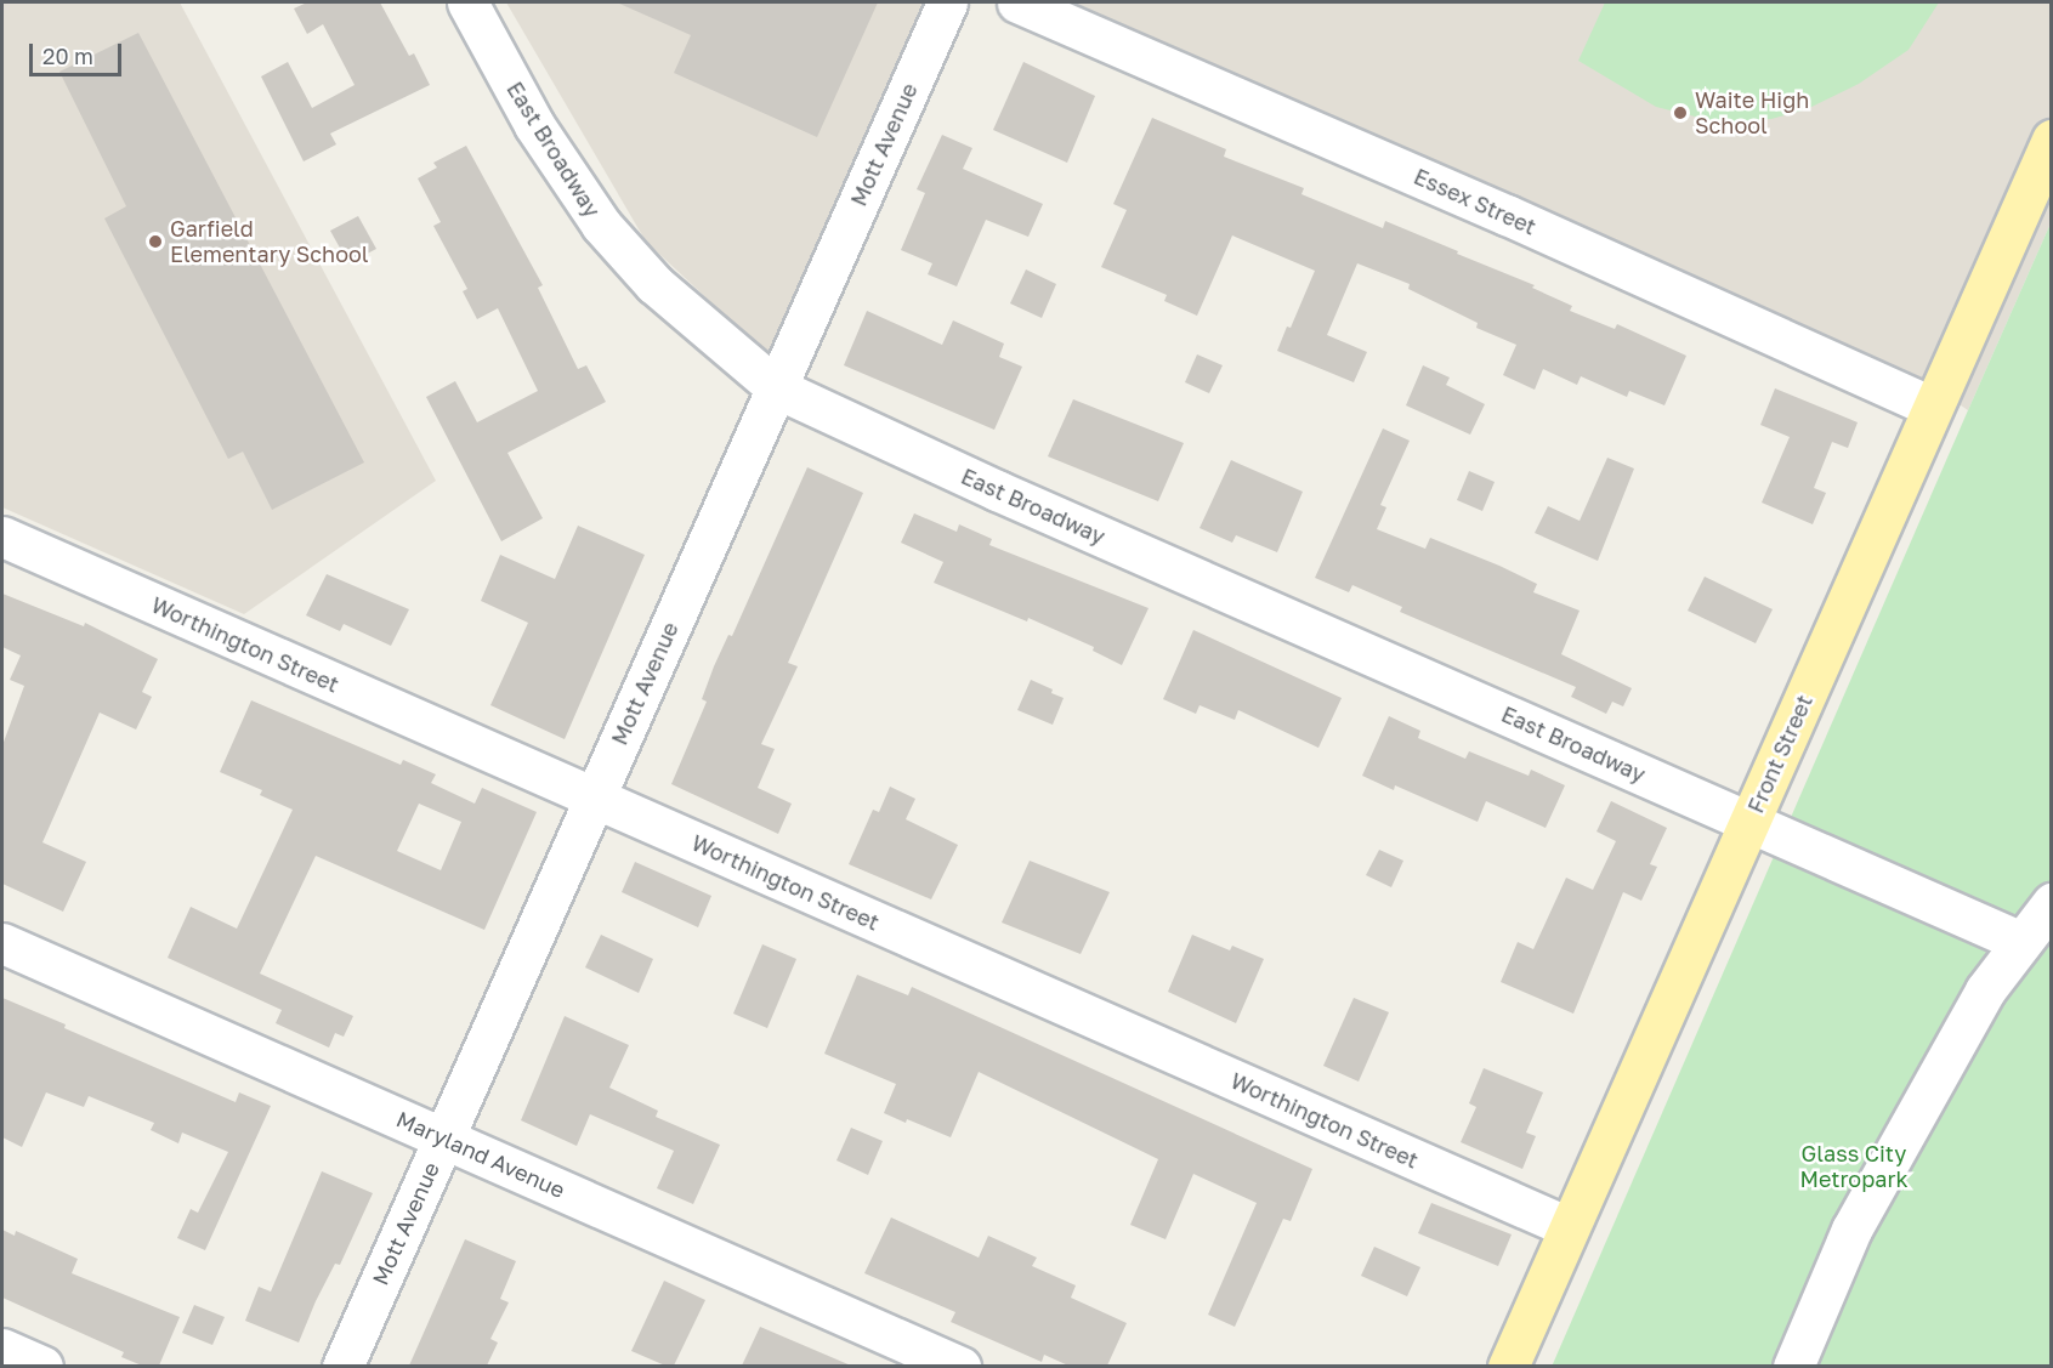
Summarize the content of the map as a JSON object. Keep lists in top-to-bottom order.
{
  "streets": {
    "main road": ["Front Street"],
    "street": [
      "Mott Avenue",
      "East Broadway",
      "Essex Street",
      "Worthington Street",
      "Maryland Avenue"
    ]
  },
  "crossings": [
    ["Mott Avenue", "East Broadway"],
    ["Mott Avenue", "Worthington Street"],
    ["Mott Avenue", "Maryland Avenue"],
    ["East Broadway", "Front Street"],
    ["Essex Street", "Front Street"],
    ["Worthington Street", "Front Street"]
  ],
  "parks": ["Glass City Metropark"],
  "places": ["Waite High School", "Garfield Elementary School"],
  "scale_bar": "20 m"
}
